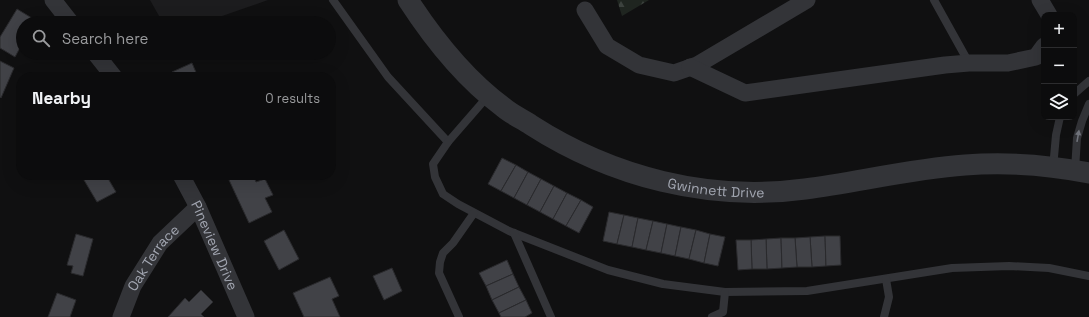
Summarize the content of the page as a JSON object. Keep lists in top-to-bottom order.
{
  "streets": {
    "street": ["Gwinnett Drive", "Pineview Drive", "Oak Terrace"]
  },
  "crossings": [
    ["Pineview Drive", "Oak Terrace"]
  ],
  "page": {
    "map_buttons": ["+", "−"],
    "search": "Search here",
    "heading": ["Nearby", "0 results"]
  }
}
